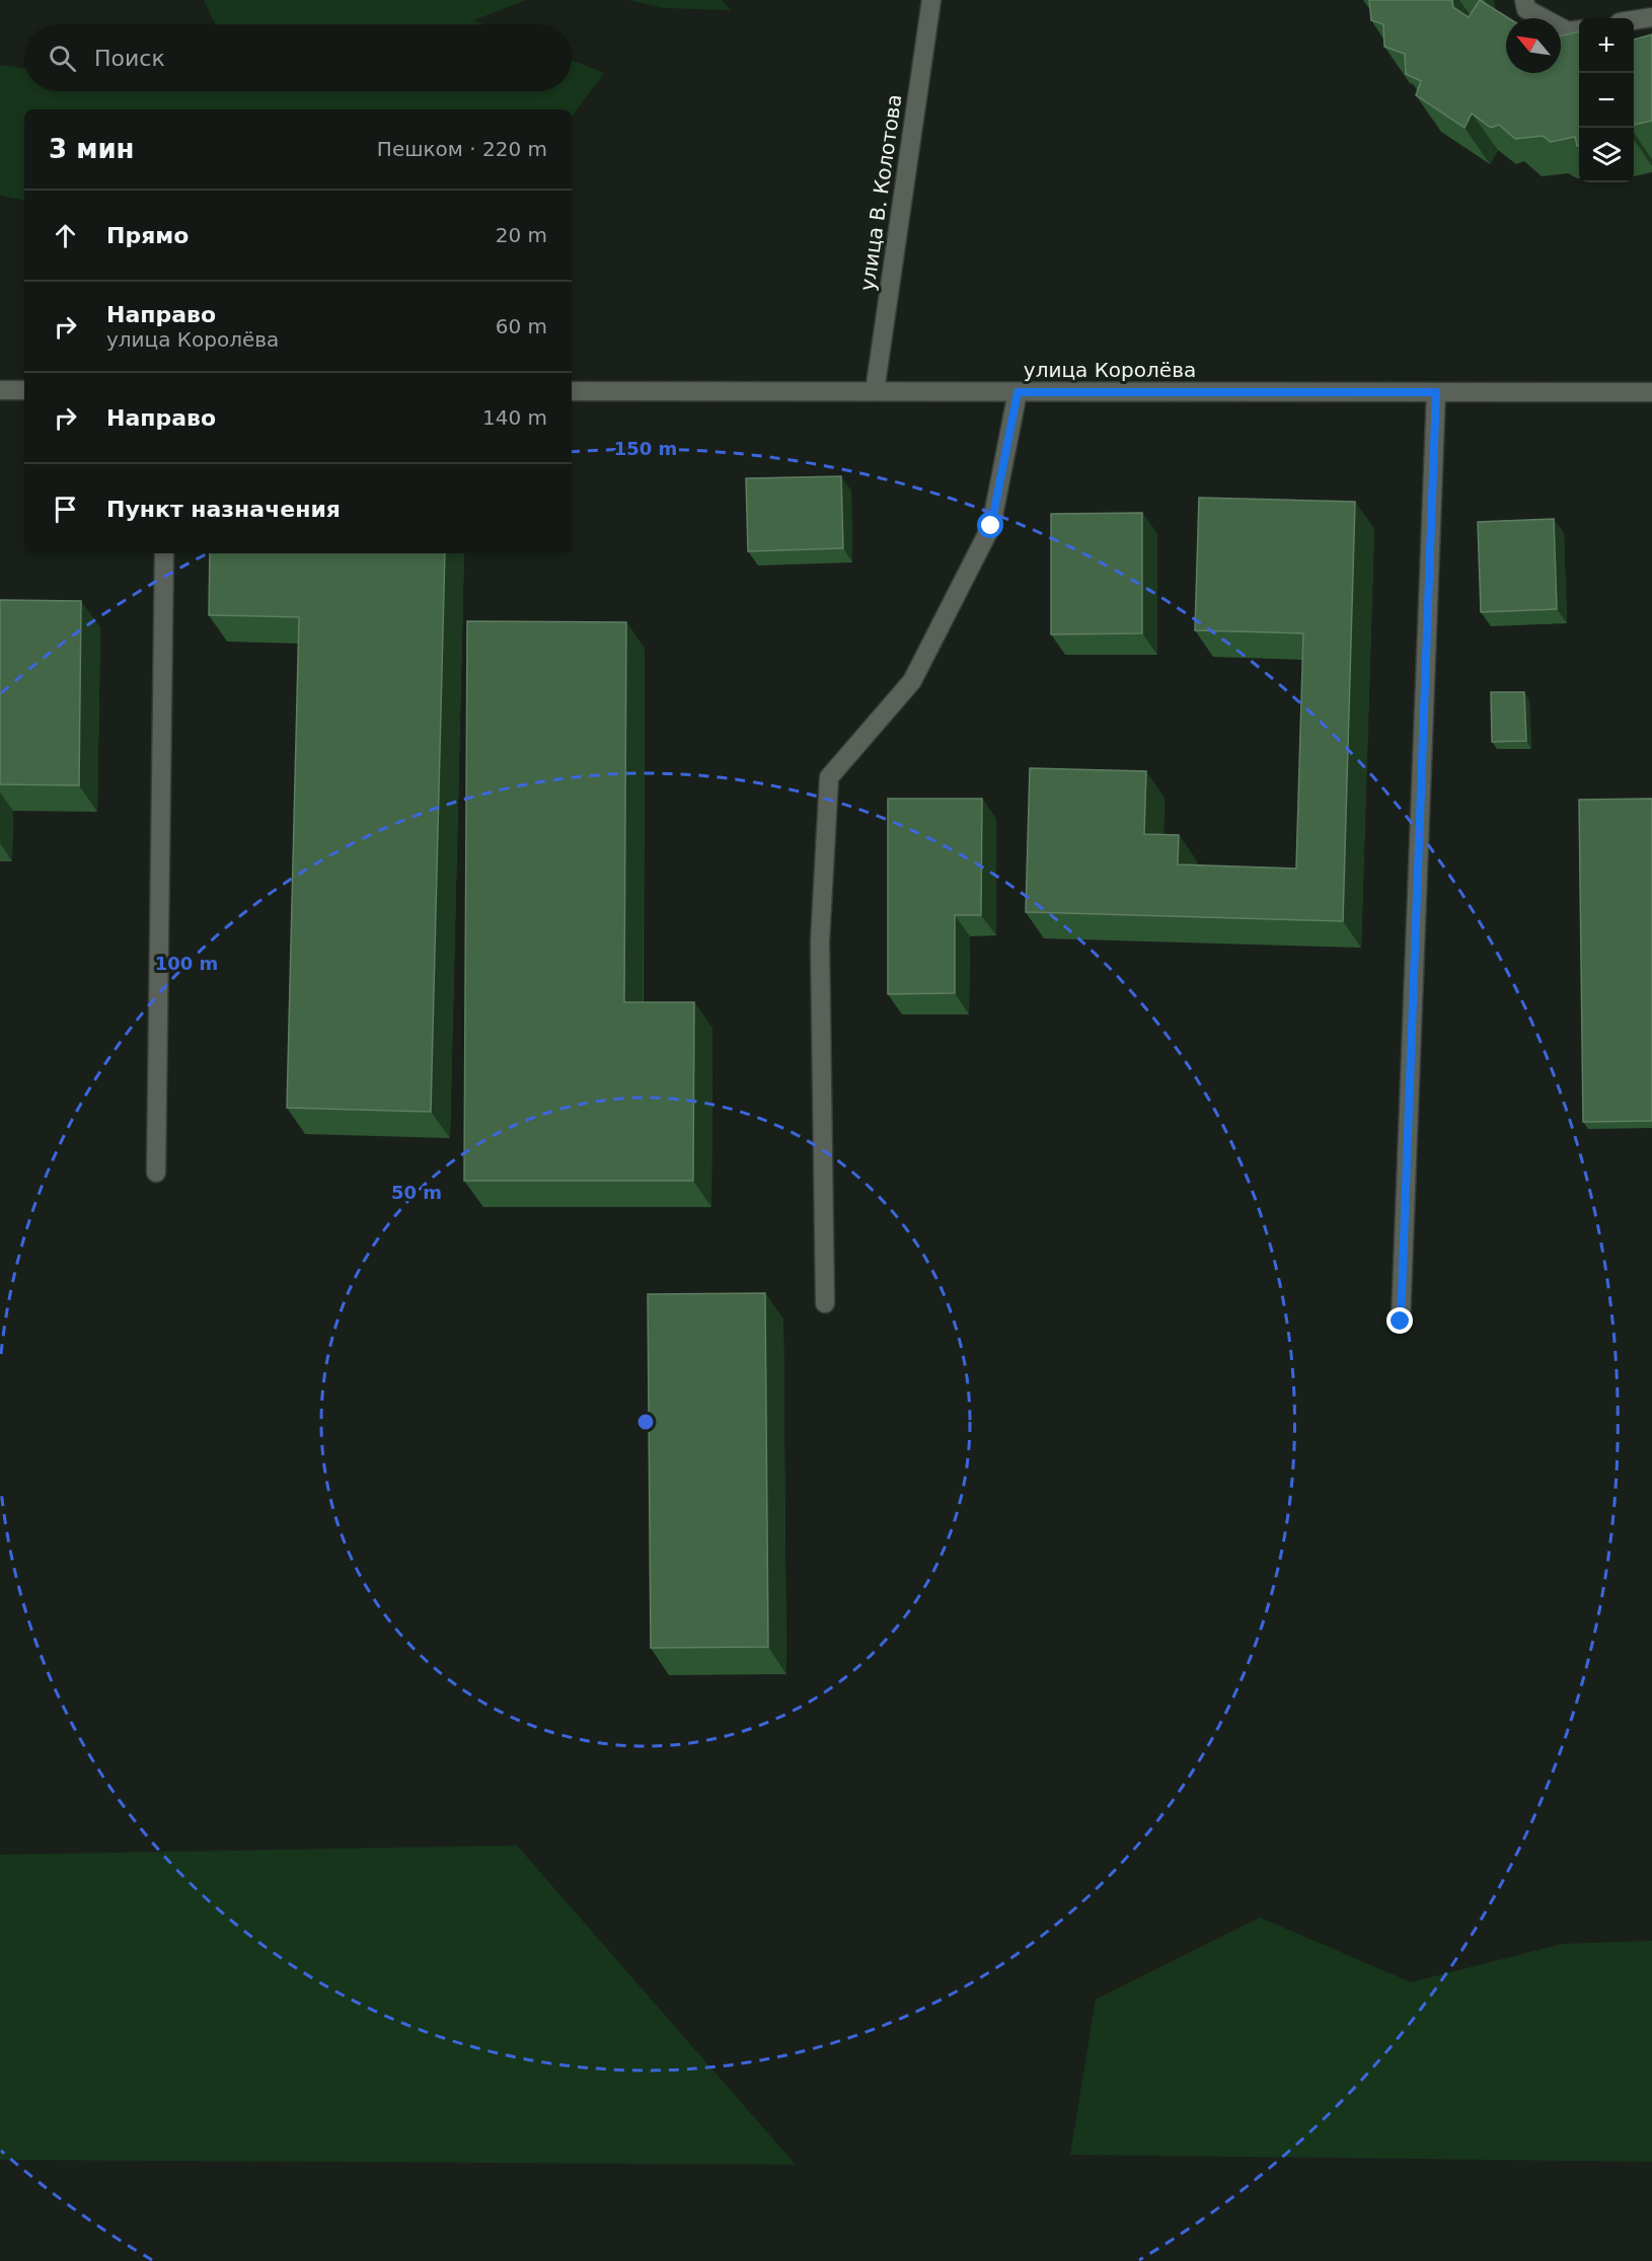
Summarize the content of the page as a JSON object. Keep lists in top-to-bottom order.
{
  "streets": {
    "street": ["улица В. Колотова", "улица Королёва"]
  },
  "crossings": [
    ["улица В. Колотова", "улица Королёва"]
  ],
  "north": "top left",
  "page": {
    "map_buttons": ["+", "−"],
    "search": "Поиск",
    "heading": ["3 мин", "Пешком · 220 m"],
    "list": [
      ["Прямо", "20 m"],
      ["Направо", "улица Королёва", "60 m"],
      ["Направо", "140 m"],
      "Пункт назначения"
    ]
  },
  "rings": ["150 m", "100 m", "50 m"]
}
